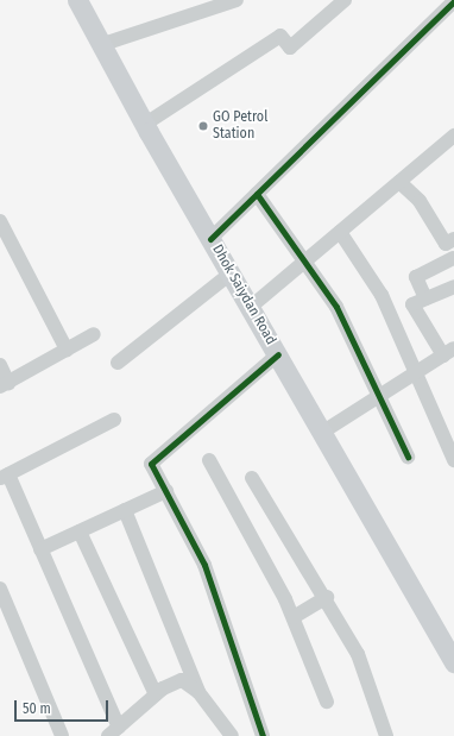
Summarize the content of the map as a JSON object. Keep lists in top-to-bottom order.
{
  "streets": {
    "main road": ["Dhok Saiydan Road"]
  },
  "places": ["GO Petrol Station"],
  "scale_bar": "50 m"
}
